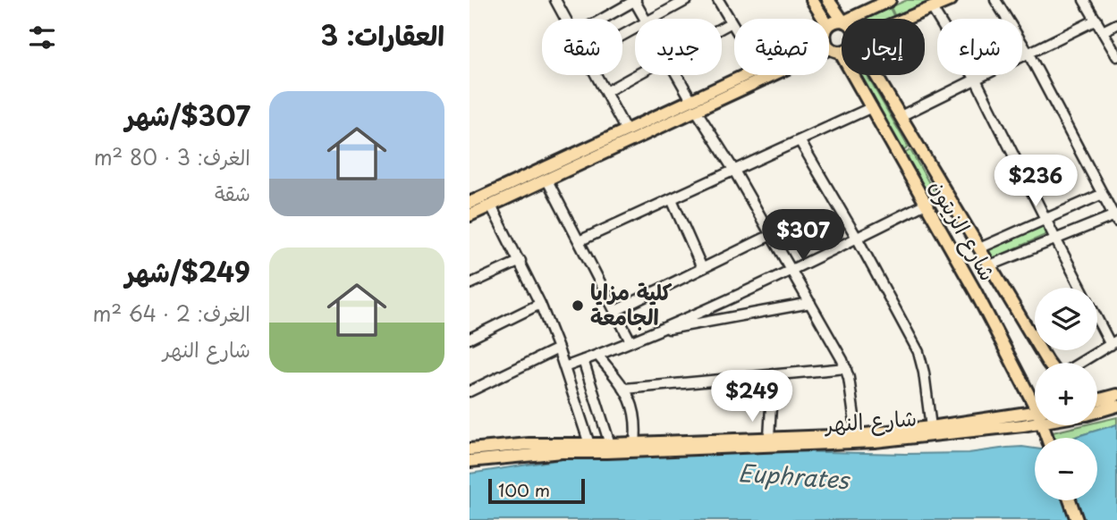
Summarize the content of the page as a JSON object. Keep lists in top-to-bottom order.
{
  "streets": {
    "main road": ["شارع الزيتون", "شارع النهر"]
  },
  "water": ["Euphrates"],
  "places": ["كلية مزايا الجامعة"],
  "scale_bar": "100 m",
  "page": {
    "heading": "العقارات: 3",
    "chip": [
      "شراء",
      "إيجار",
      "تصفية",
      "جديد",
      "شقة"
    ],
    "list": [
      {
        "name": "$307/شهر",
        "note": "الغرف: 3 · 80 m² · شقة"
      },
      {
        "name": "$249/شهر",
        "note": "الغرف: 2 · 64 m² · شارع النهر"
      }
    ],
    "price": ["$236", "$307", "$249"],
    "map_buttons": ["+", "−"],
    "scale": "100 m"
  }
}
